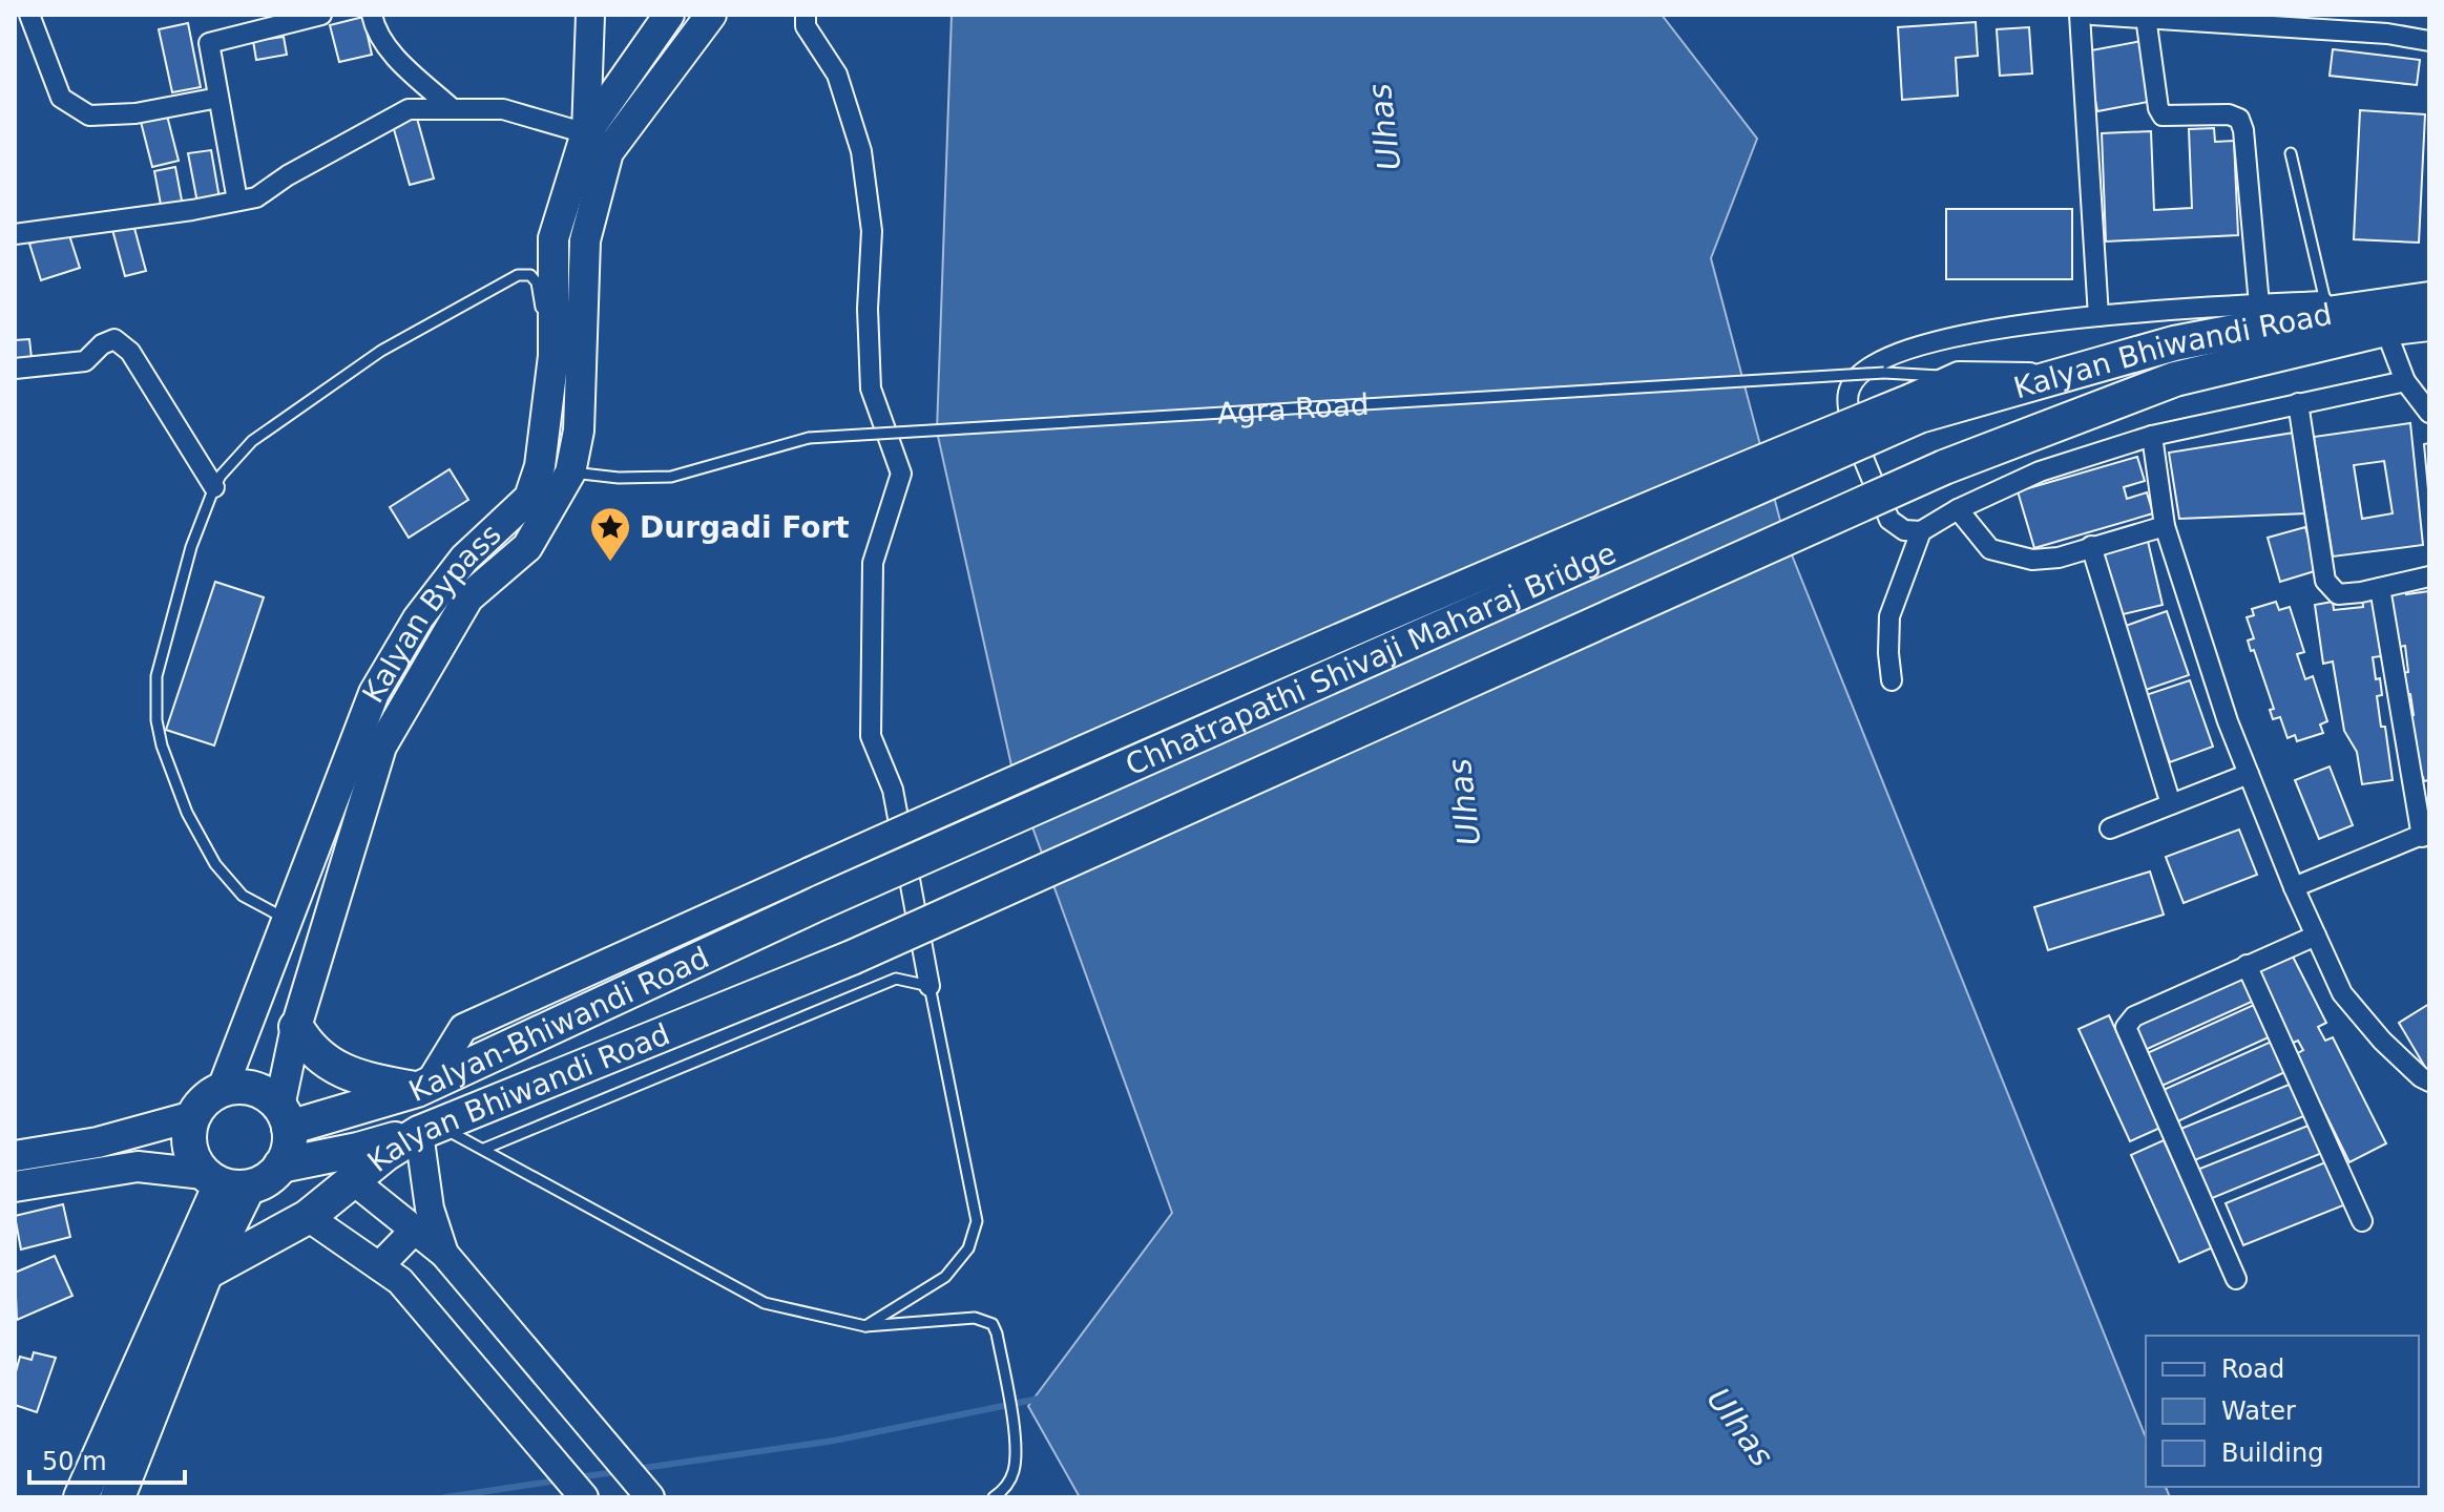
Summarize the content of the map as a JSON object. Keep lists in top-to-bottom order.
{
  "streets": {
    "highway": ["Kalyan Bhiwandi Road", "Chhatrapathi Shivaji Maharaj Bridge", "Kalyan-Bhiwandi Road"],
    "main road": ["Kalyan Bypass"],
    "street": ["Agra Road"]
  },
  "crossings": [
    ["Kalyan Bhiwandi Road", "Agra Road"],
    ["Kalyan Bhiwandi Road", "Chhatrapathi Shivaji Maharaj Bridge"],
    ["Agra Road", "Kalyan Bypass"],
    ["Kalyan Bypass", "Kalyan-Bhiwandi Road"],
    ["Chhatrapathi Shivaji Maharaj Bridge", "Kalyan-Bhiwandi Road"]
  ],
  "water": ["Ulhas"],
  "places": {
    "place": ["Durgadi Fort"]
  },
  "legend": ["Road", "Water", "Building"],
  "scale_bar": "50 m"
}
